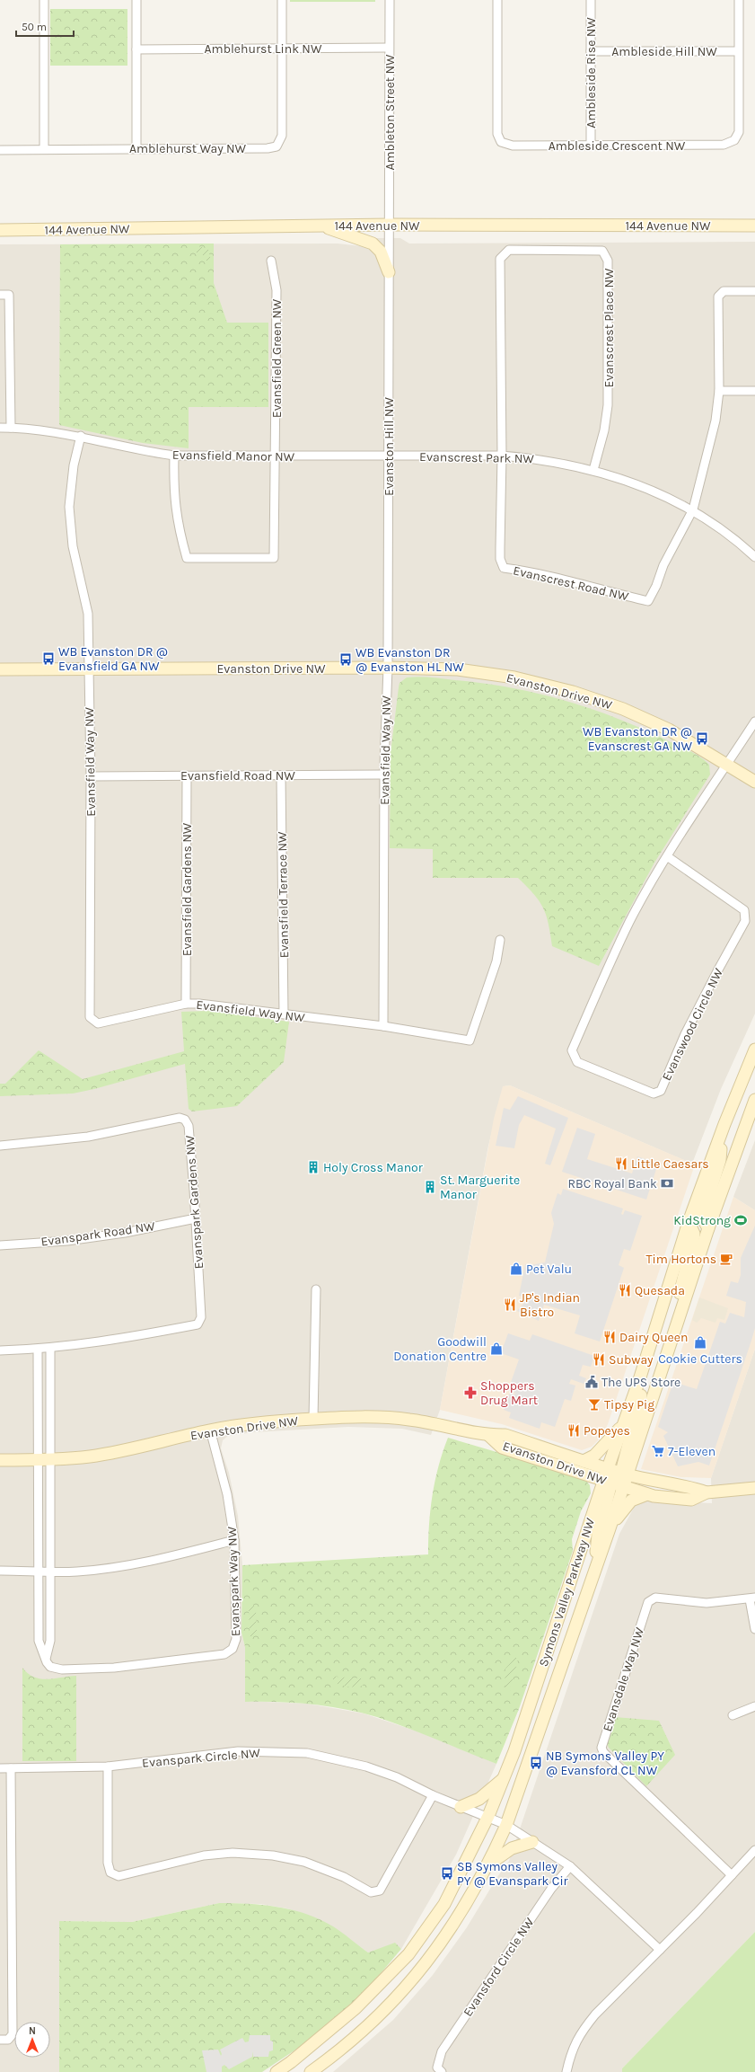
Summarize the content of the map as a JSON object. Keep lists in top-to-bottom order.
{
  "streets": {
    "main road": ["144 Avenue NW", "Evanston Drive NW", "Symons Valley Parkway NW"],
    "street": [
      "Amblehurst Link NW",
      "Ambleside Hill NW",
      "Ambleside Rise NW",
      "Ambleton Street NW",
      "Ambleside Crescent NW",
      "Amblehurst Way NW",
      "Evanscrest Place NW",
      "Evansfield Green NW",
      "Evanston Hill NW",
      "Evansfield Manor NW",
      "Evanscrest Park NW",
      "Evanscrest Road NW",
      "Evansfield Way NW",
      "Evansfield Road NW",
      "Evansfield Gardens NW",
      "Evansfield Terrace NW",
      "Evanswood Circle NW",
      "Evanspark Gardens NW",
      "Evanspark Road NW",
      "Evanspark Way NW",
      "Evansdale Way NW",
      "Evanspark Circle NW",
      "Evansford Circle NW"
    ]
  },
  "crossings": [
    ["Amblehurst Link NW", "Ambleton Street NW"],
    ["Amblehurst Link NW", "Amblehurst Way NW"],
    ["Ambleside Hill NW", "Ambleside Rise NW"],
    ["Ambleside Hill NW", "Ambleside Crescent NW"],
    ["Ambleside Rise NW", "Ambleside Crescent NW"],
    ["Ambleton Street NW", "144 Avenue NW"],
    ["Ambleton Street NW", "Evanston Hill NW"],
    ["144 Avenue NW", "Evanston Hill NW"],
    ["Evanscrest Place NW", "Evanscrest Park NW"],
    ["Evanscrest Place NW", "Evanscrest Road NW"],
    ["Evansfield Green NW", "Evansfield Manor NW"],
    ["Evanston Hill NW", "Evansfield Manor NW"],
    ["Evanston Hill NW", "Evanscrest Park NW"],
    ["Evanston Hill NW", "Evanston Drive NW"],
    ["Evanston Hill NW", "Evansfield Way NW"],
    ["Evansfield Manor NW", "Evanscrest Park NW"],
    ["Evansfield Manor NW", "Evansfield Way NW"],
    ["Evanscrest Park NW", "Evanscrest Road NW"],
    ["Evanston Drive NW", "Evansfield Way NW"],
    ["Evanston Drive NW", "Evanswood Circle NW"],
    ["Evanston Drive NW", "Evanspark Way NW"],
    ["Evanston Drive NW", "Symons Valley Parkway NW"],
    ["Evansfield Way NW", "Evansfield Road NW"],
    ["Evansfield Way NW", "Evansfield Gardens NW"],
    ["Evansfield Way NW", "Evansfield Terrace NW"],
    ["Evansfield Road NW", "Evansfield Gardens NW"],
    ["Evansfield Road NW", "Evansfield Terrace NW"],
    ["Evanspark Gardens NW", "Evanspark Road NW"],
    ["Symons Valley Parkway NW", "Evanspark Circle NW"]
  ],
  "places": {
    "bus stop": [
      "WB Evanston DR @ Evansfield GA NW",
      "WB Evanston DR @ Evanston HL NW",
      "WB Evanston DR @ Evanscrest GA NW",
      "NB Symons Valley PY @ Evansford CL NW",
      "SB Symons Valley PY @ Evanspark Cir"
    ],
    "restaurant": [
      "Little Caesars",
      "Quesada",
      "JP's Indian Bistro",
      "Dairy Queen",
      "Subway",
      "Popeyes"
    ],
    "building": ["Holy Cross Manor", "St. Marguerite Manor"],
    "bank": ["RBC Royal Bank"],
    "sports": ["KidStrong"],
    "cafe": ["Tim Hortons"],
    "shop": ["Pet Valu", "Cookie Cutters", "Goodwill Donation Centre"],
    "public building": ["The UPS Store"],
    "pharmacy": ["Shoppers Drug Mart"],
    "bar": ["Tipsy Pig"],
    "supermarket": ["7-Eleven"]
  },
  "scale_bar": "50 m",
  "north": "top"
}
